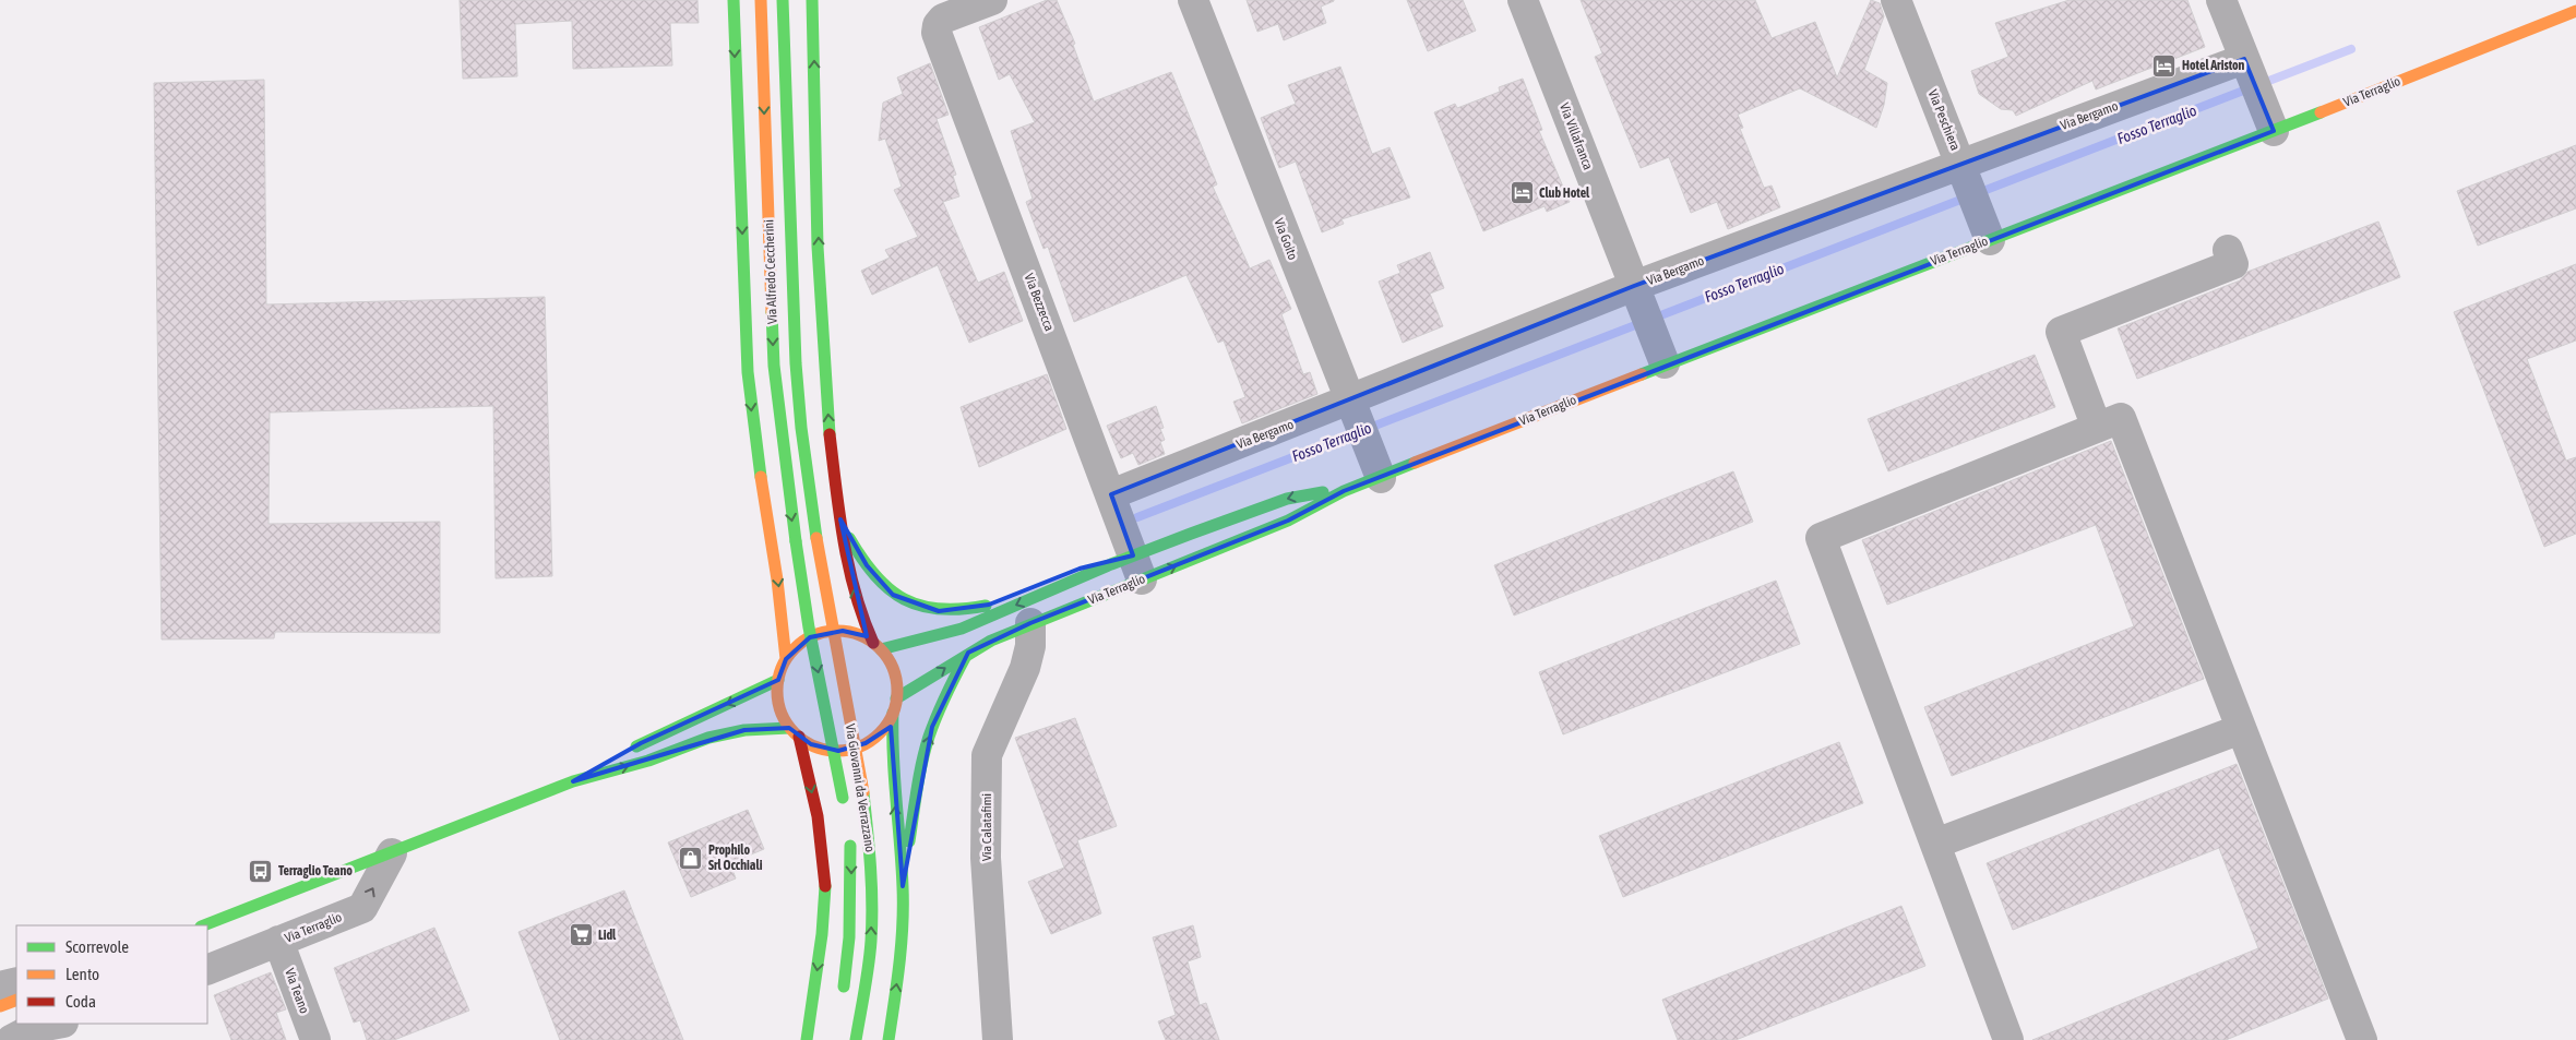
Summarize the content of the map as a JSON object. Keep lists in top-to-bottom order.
{
  "streets": {
    "main road": ["Via Terraglio", "Via Alfredo Ceccherini", "Via Giovanni da Verrazzano"],
    "street": [
      "Via Bergamo",
      "Via Peschiera",
      "Via Villafranca",
      "Via Goito",
      "Via Bezzecca",
      "Via Calatafimi",
      "Via Teano"
    ]
  },
  "crossings": [
    ["Via Terraglio", "Via Peschiera"],
    ["Via Terraglio", "Via Villafranca"],
    ["Via Terraglio", "Via Goito"],
    ["Via Terraglio", "Via Bezzecca"],
    ["Via Terraglio", "Via Calatafimi"],
    ["Via Terraglio", "Via Teano"],
    ["Via Bergamo", "Via Peschiera"],
    ["Via Bergamo", "Via Villafranca"],
    ["Via Bergamo", "Via Goito"],
    ["Via Bergamo", "Via Bezzecca"],
    ["Via Alfredo Ceccherini", "Via Giovanni da Verrazzano"]
  ],
  "water": ["Fosso Terraglio"],
  "places": {
    "hotel": ["Hotel Ariston", "Club Hotel"],
    "shop": ["Prophilo Srl Occhiali"],
    "bus stop": ["Terraglio Teano"],
    "supermarket": ["Lidl"]
  },
  "legend": ["Scorrevole", "Lento", "Coda"]
}
